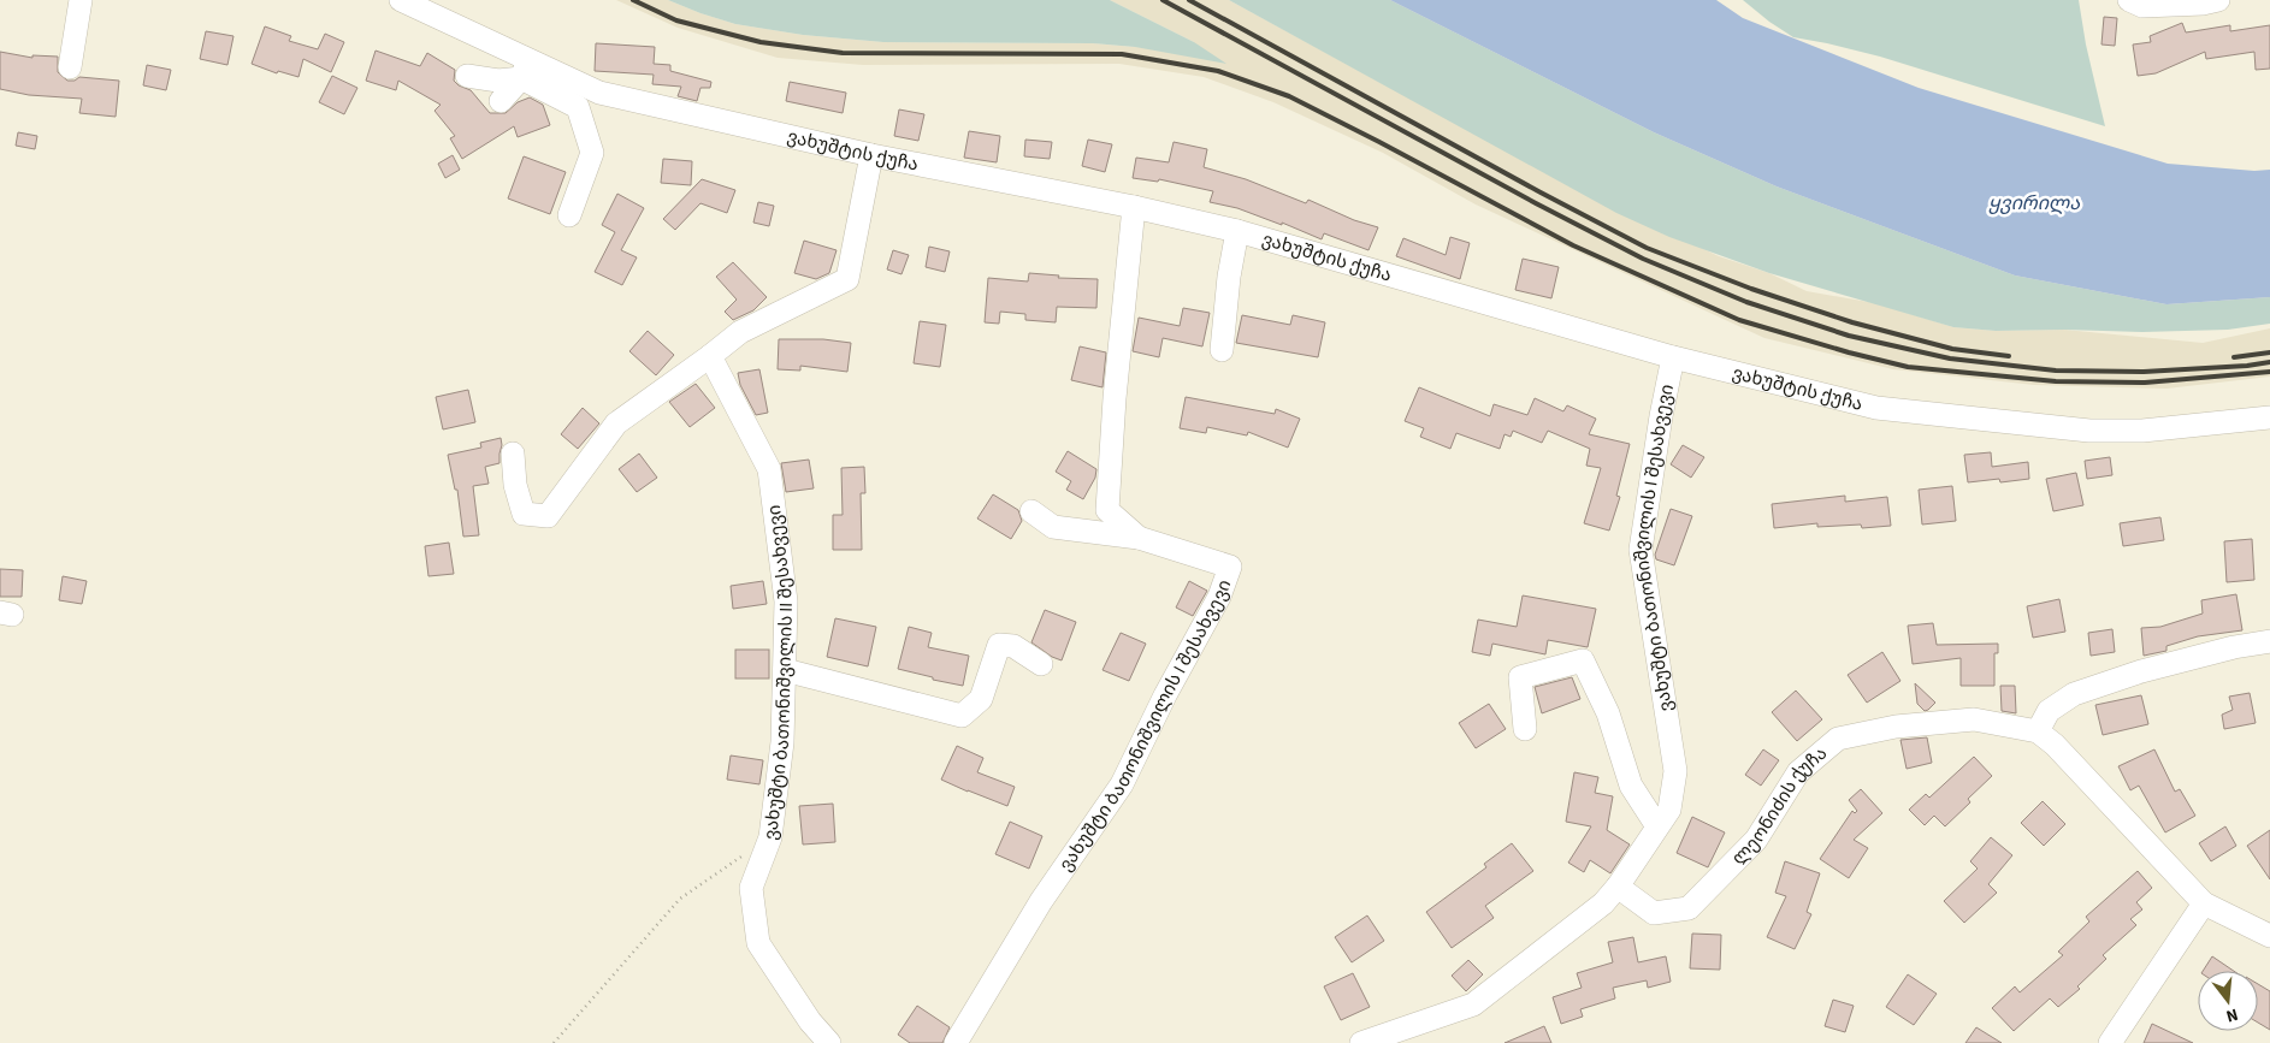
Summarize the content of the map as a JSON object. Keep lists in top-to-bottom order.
{
  "streets": {
    "street": [
      "ვახუშტის ქუჩა",
      "ვახუშტი ბათონიშვილის I შესახვევი",
      "ვახუშტი ბათონიშვილის II შესახვევი",
      "ლეონიძის ქუჩა"
    ]
  },
  "crossings": [
    ["ვახუშტის ქუჩა", "ვახუშტი ბათონიშვილის I შესახვევი"],
    ["ვახუშტი ბათონიშვილის I შესახვევი", "ლეონიძის ქუჩა"]
  ],
  "water": ["ყვირილა"],
  "north": "bottom"
}
